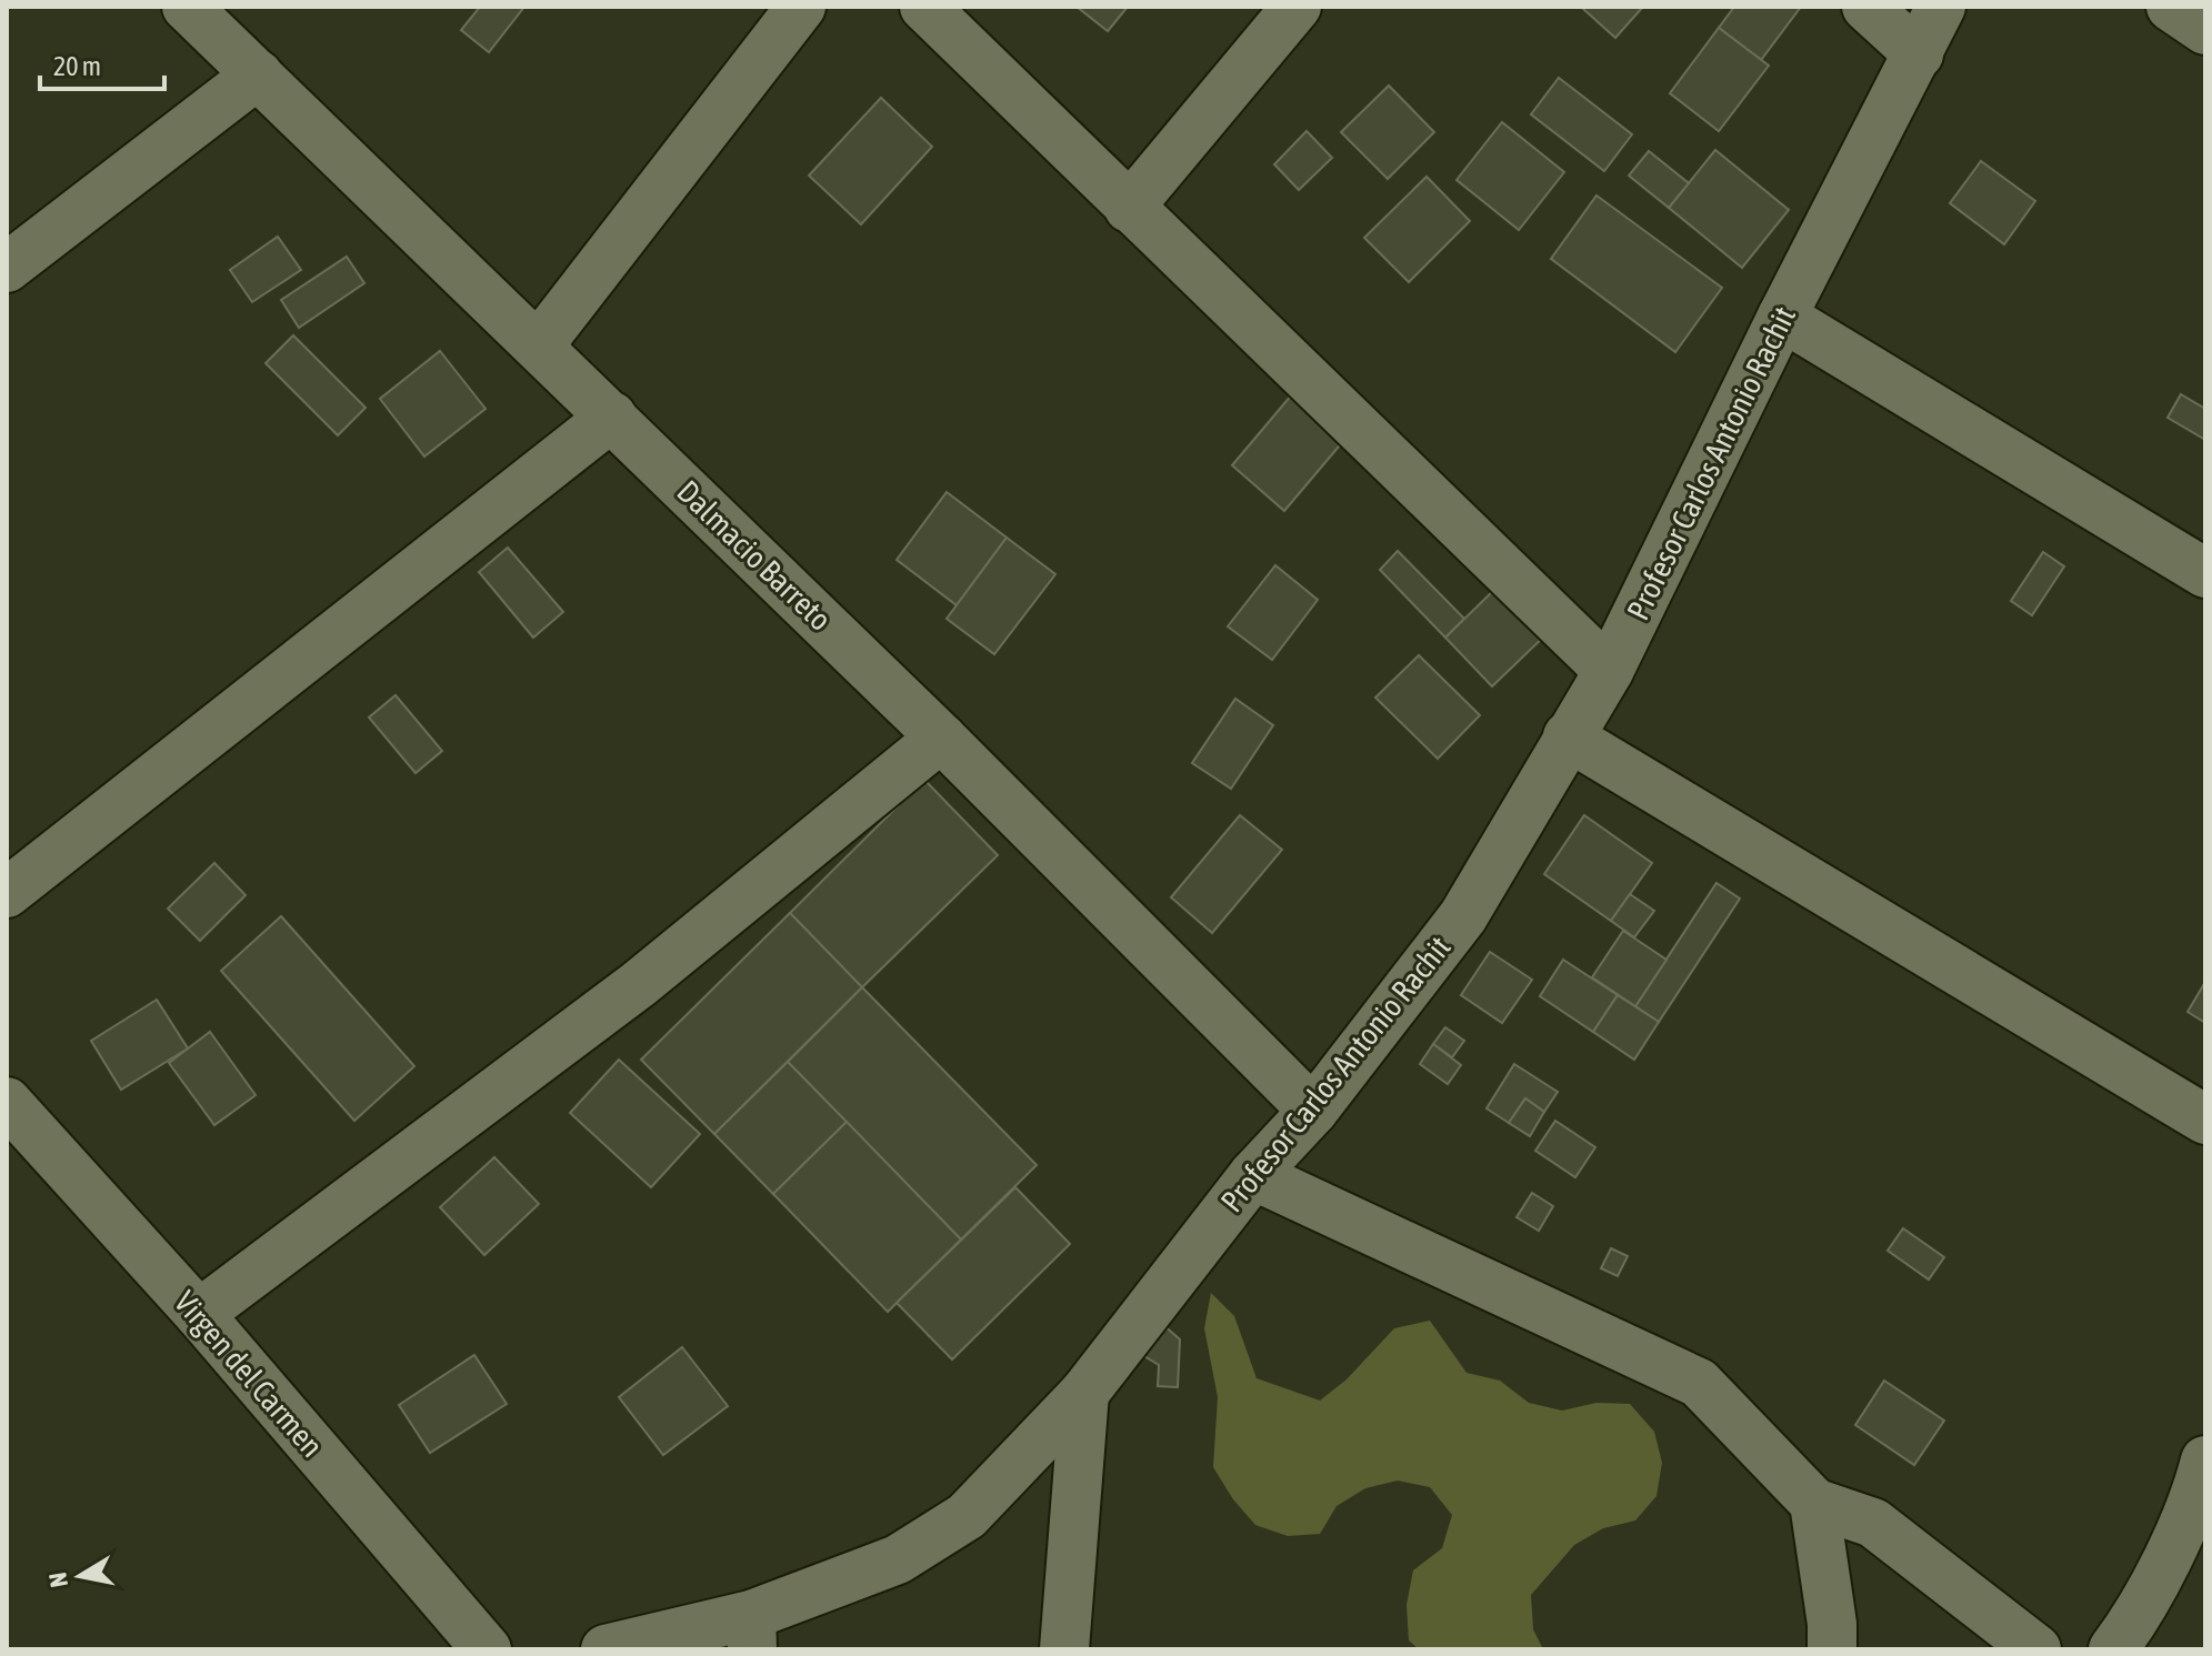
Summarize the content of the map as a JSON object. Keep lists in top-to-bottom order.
{
  "streets": {
    "street": ["Profesor Carlos Antonio Rachit", "Dalmacio Barreto", "Virgen del Carmen"]
  },
  "crossings": [
    ["Profesor Carlos Antonio Rachit", "Dalmacio Barreto"]
  ],
  "scale_bar": "20 m",
  "north": "left"
}
